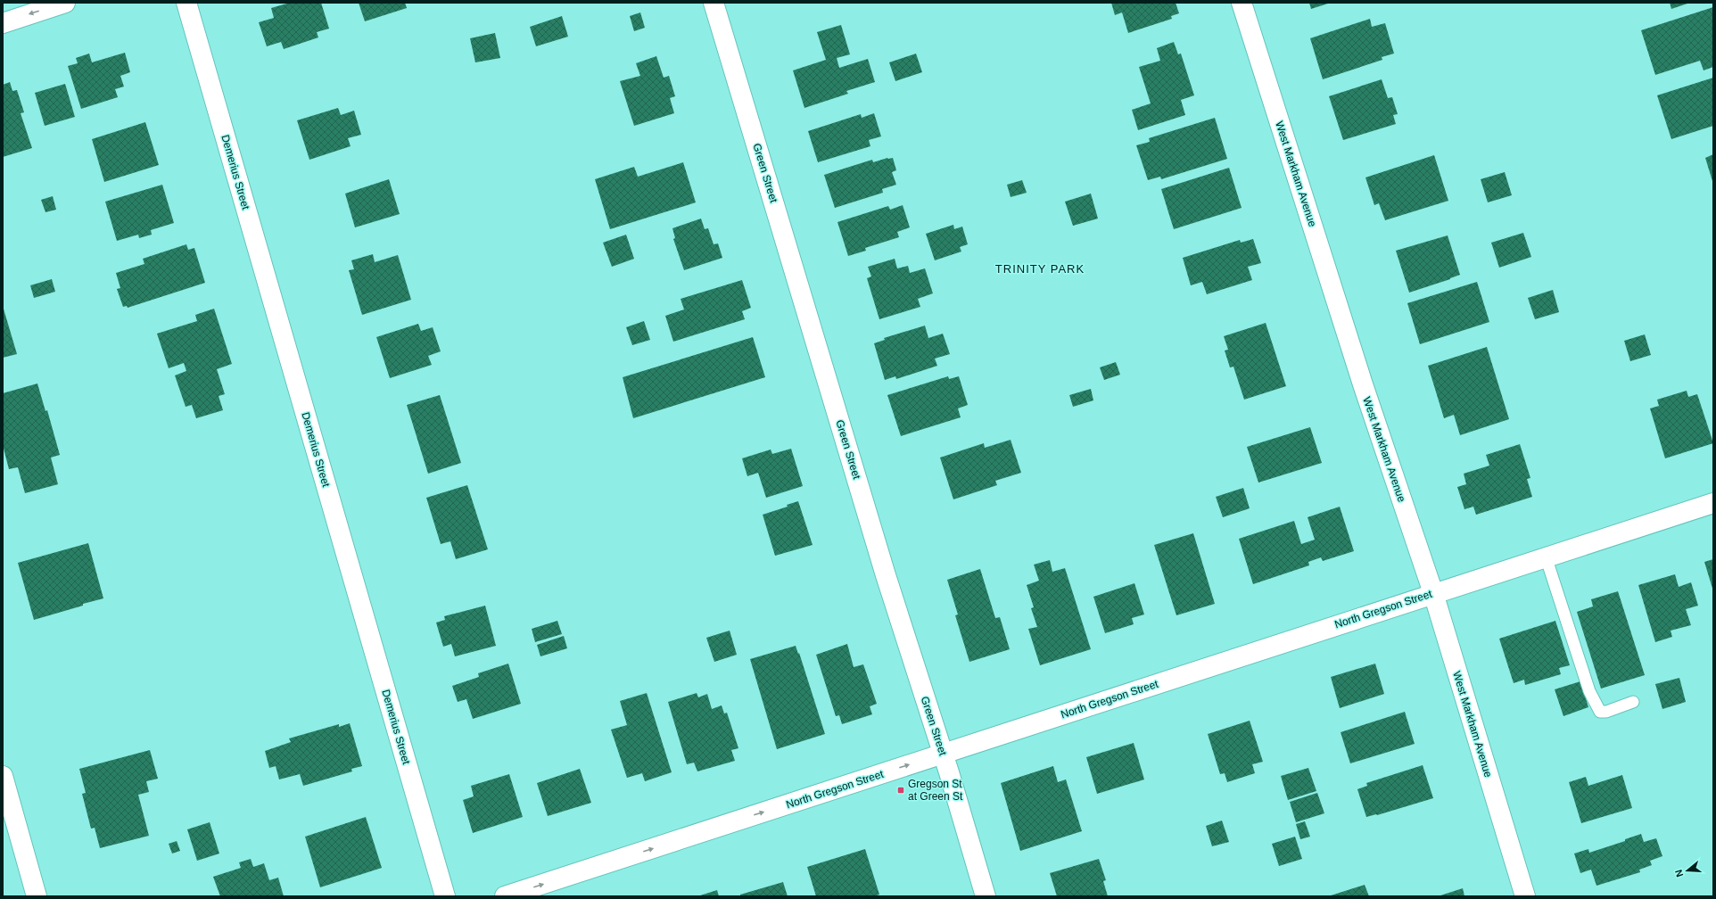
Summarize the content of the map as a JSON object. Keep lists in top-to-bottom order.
{
  "streets": {
    "street": [
      "Demerius Street",
      "Green Street",
      "West Markham Avenue",
      "North Gregson Street"
    ]
  },
  "crossings": [
    ["Green Street", "North Gregson Street"],
    ["West Markham Avenue", "North Gregson Street"]
  ],
  "one_way": ["North Gregson Street"],
  "districts": ["TRINITY PARK"],
  "places": {
    "transit": ["Gregson St at Green St"]
  },
  "north": "left"
}
